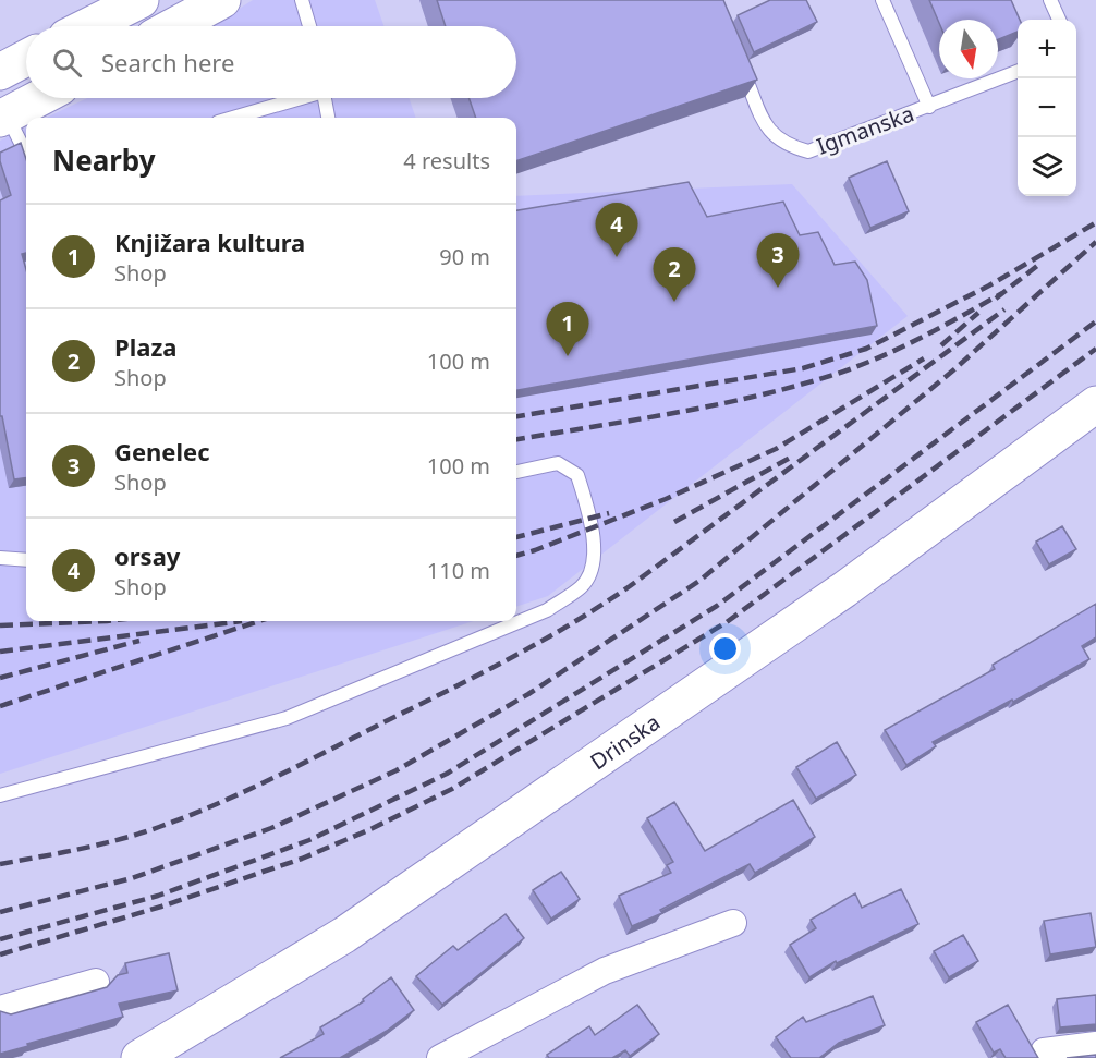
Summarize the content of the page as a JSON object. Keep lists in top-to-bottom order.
{
  "streets": {
    "main road": ["Drinska"],
    "lane": ["Igmanska"]
  },
  "north": "bottom",
  "page": {
    "map_buttons": ["+", "−"],
    "search": "Search here",
    "heading": ["Nearby", "4 results"],
    "pins": [
      "4",
      "3",
      "2",
      "1"
    ],
    "list": [
      {
        "mark": "1",
        "name": "Knjižara kultura",
        "note": "Shop",
        "value": "90 m"
      },
      {
        "mark": "2",
        "name": "Plaza",
        "note": "Shop",
        "value": "100 m"
      },
      {
        "mark": "3",
        "name": "Genelec",
        "note": "Shop",
        "value": "100 m"
      },
      {
        "mark": "4",
        "name": "orsay",
        "note": "Shop",
        "value": "110 m"
      }
    ]
  }
}
